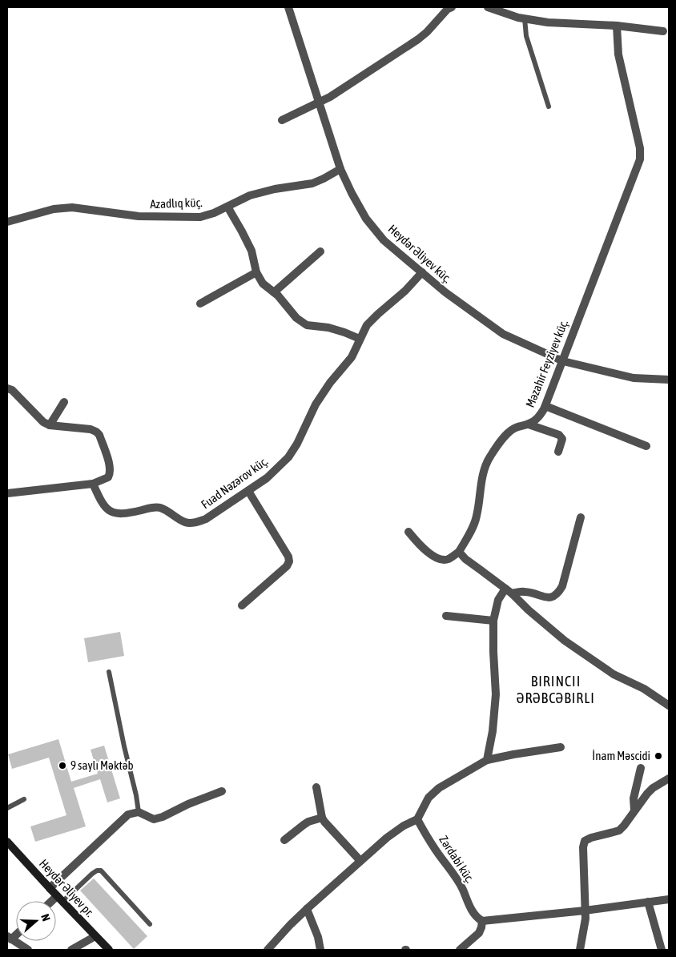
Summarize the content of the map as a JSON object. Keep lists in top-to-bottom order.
{
  "streets": {
    "main road": ["Heydər Əliyev pr."],
    "street": [
      "Azadlıq küç.",
      "Heydər Əliyev küç.",
      "Məzahir Feyziyev küç.",
      "Fuad Nəzərov küç.",
      "Zərdabi küç."
    ]
  },
  "crossings": [
    ["Azadlıq küç.", "Heydər Əliyev küç."],
    ["Heydər Əliyev küç.", "Məzahir Feyziyev küç."],
    ["Heydər Əliyev küç.", "Fuad Nəzərov küç."]
  ],
  "districts": ["BIRINCII ƏRƏBCƏBIRLI"],
  "places": ["İnam Məscidi", "9 saylı Məktəb"],
  "north": "right"
}
